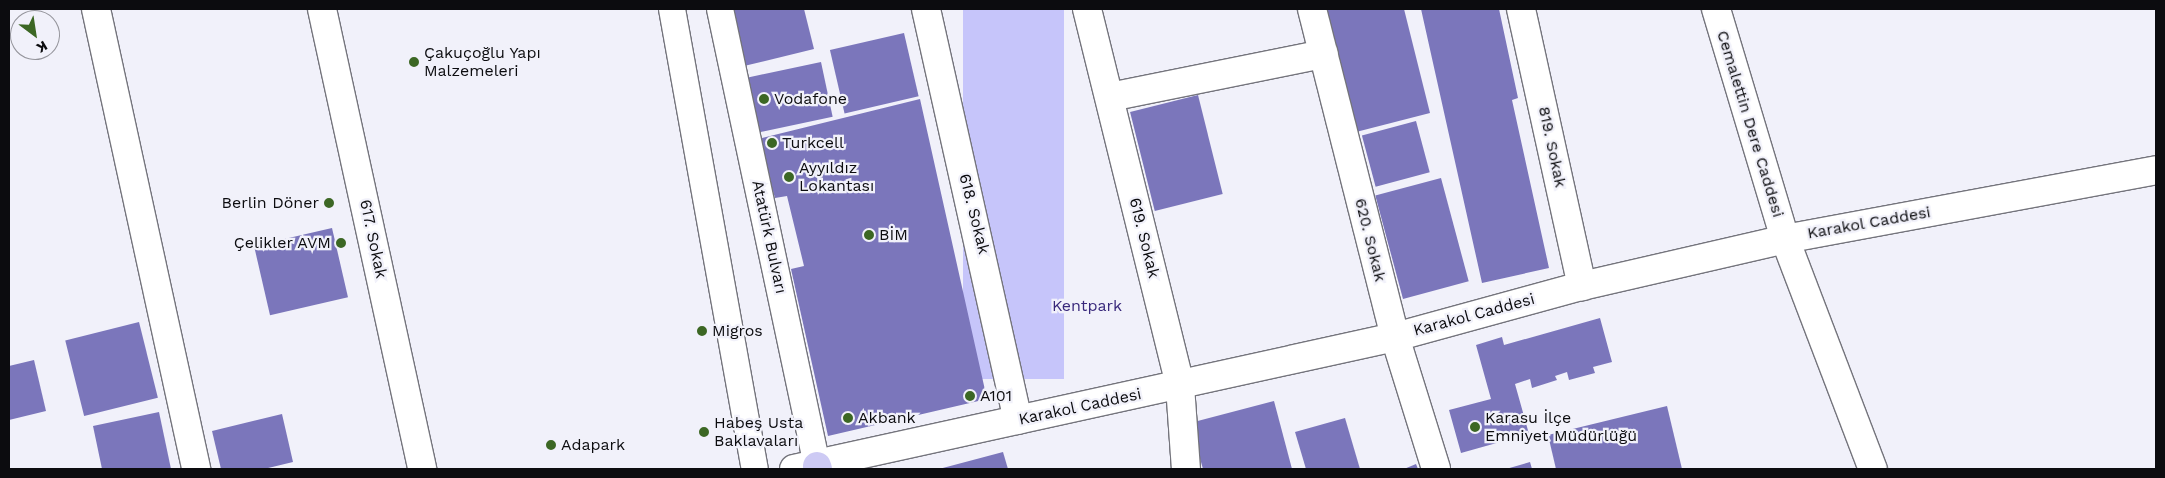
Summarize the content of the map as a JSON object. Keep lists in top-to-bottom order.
{
  "streets": {
    "street": [
      "Cemalettin Dere Caddesi",
      "819. Sokak",
      "618. Sokak",
      "Karakol Caddesi",
      "Atatürk Bulvarı",
      "619. Sokak",
      "617. Sokak",
      "620. Sokak"
    ]
  },
  "crossings": [
    ["Cemalettin Dere Caddesi", "Karakol Caddesi"],
    ["819. Sokak", "Karakol Caddesi"],
    ["618. Sokak", "Karakol Caddesi"],
    ["Karakol Caddesi", "Atatürk Bulvarı"],
    ["Karakol Caddesi", "619. Sokak"],
    ["Karakol Caddesi", "620. Sokak"]
  ],
  "parks": ["Kentpark"],
  "places": [
    "Çakuçoğlu Yapı Malzemeleri",
    "Vodafone",
    "Turkcell",
    "Ayyıldız Lokantası",
    "Berlin Döner",
    "BİM",
    "Çelikler AVM",
    "Migros",
    "A101",
    "Akbank",
    "Karasu İlçe Emniyet Müdürlüğü",
    "Habeş Usta Baklavaları",
    "Adapark"
  ],
  "north": "bottom right"
}
